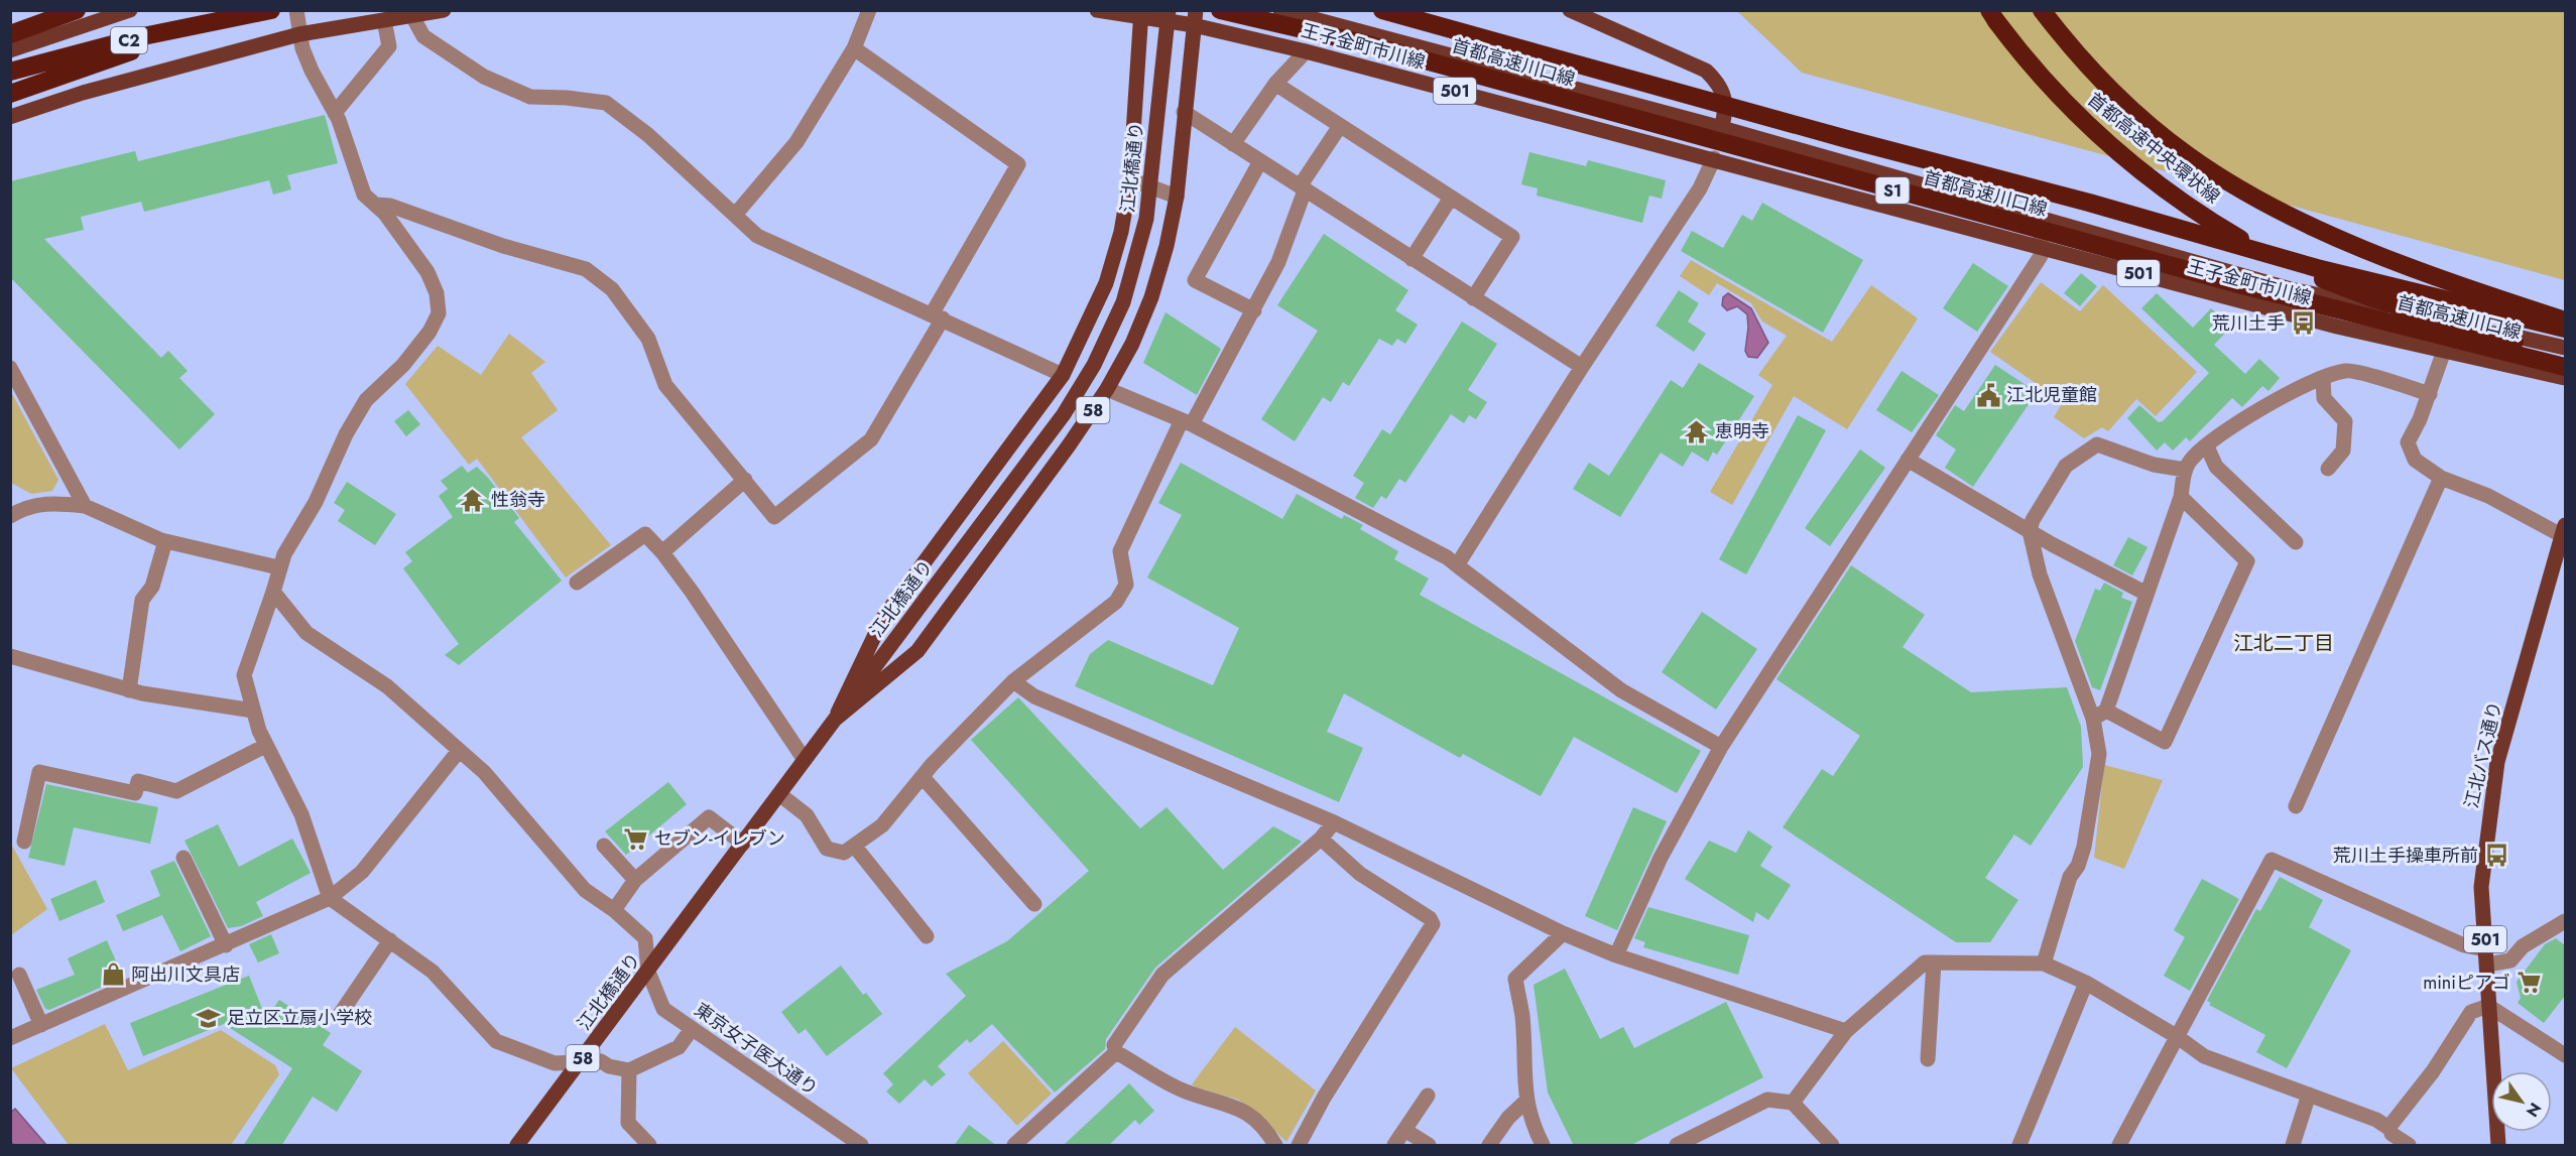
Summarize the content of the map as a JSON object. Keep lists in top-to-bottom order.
{
  "streets": {
    "highway": [
      "C2",
      "首都高速川口線",
      "首都高速中央環状線",
      "S1"
    ],
    "main road": [
      "王子金町市川線",
      "501",
      "江北橋通り",
      "58",
      "江北バス通り"
    ],
    "street": ["東京女子医大通り"]
  },
  "crossings": [
    ["王子金町市川線", "58"],
    ["江北橋通り", "58"],
    ["江北橋通り", "東京女子医大通り"]
  ],
  "districts": ["江北二丁目"],
  "places": {
    "bus stop": ["荒川土手", "荒川土手操車所前"],
    "public building": ["江北児童館"],
    "temple": ["恵明寺", "性翁寺"],
    "supermarket": ["セブン-イレブン", "miniピアゴ"],
    "shop": ["阿出川文具店"],
    "school or university": ["足立区立扇小学校"]
  },
  "north": "bottom right"
}
